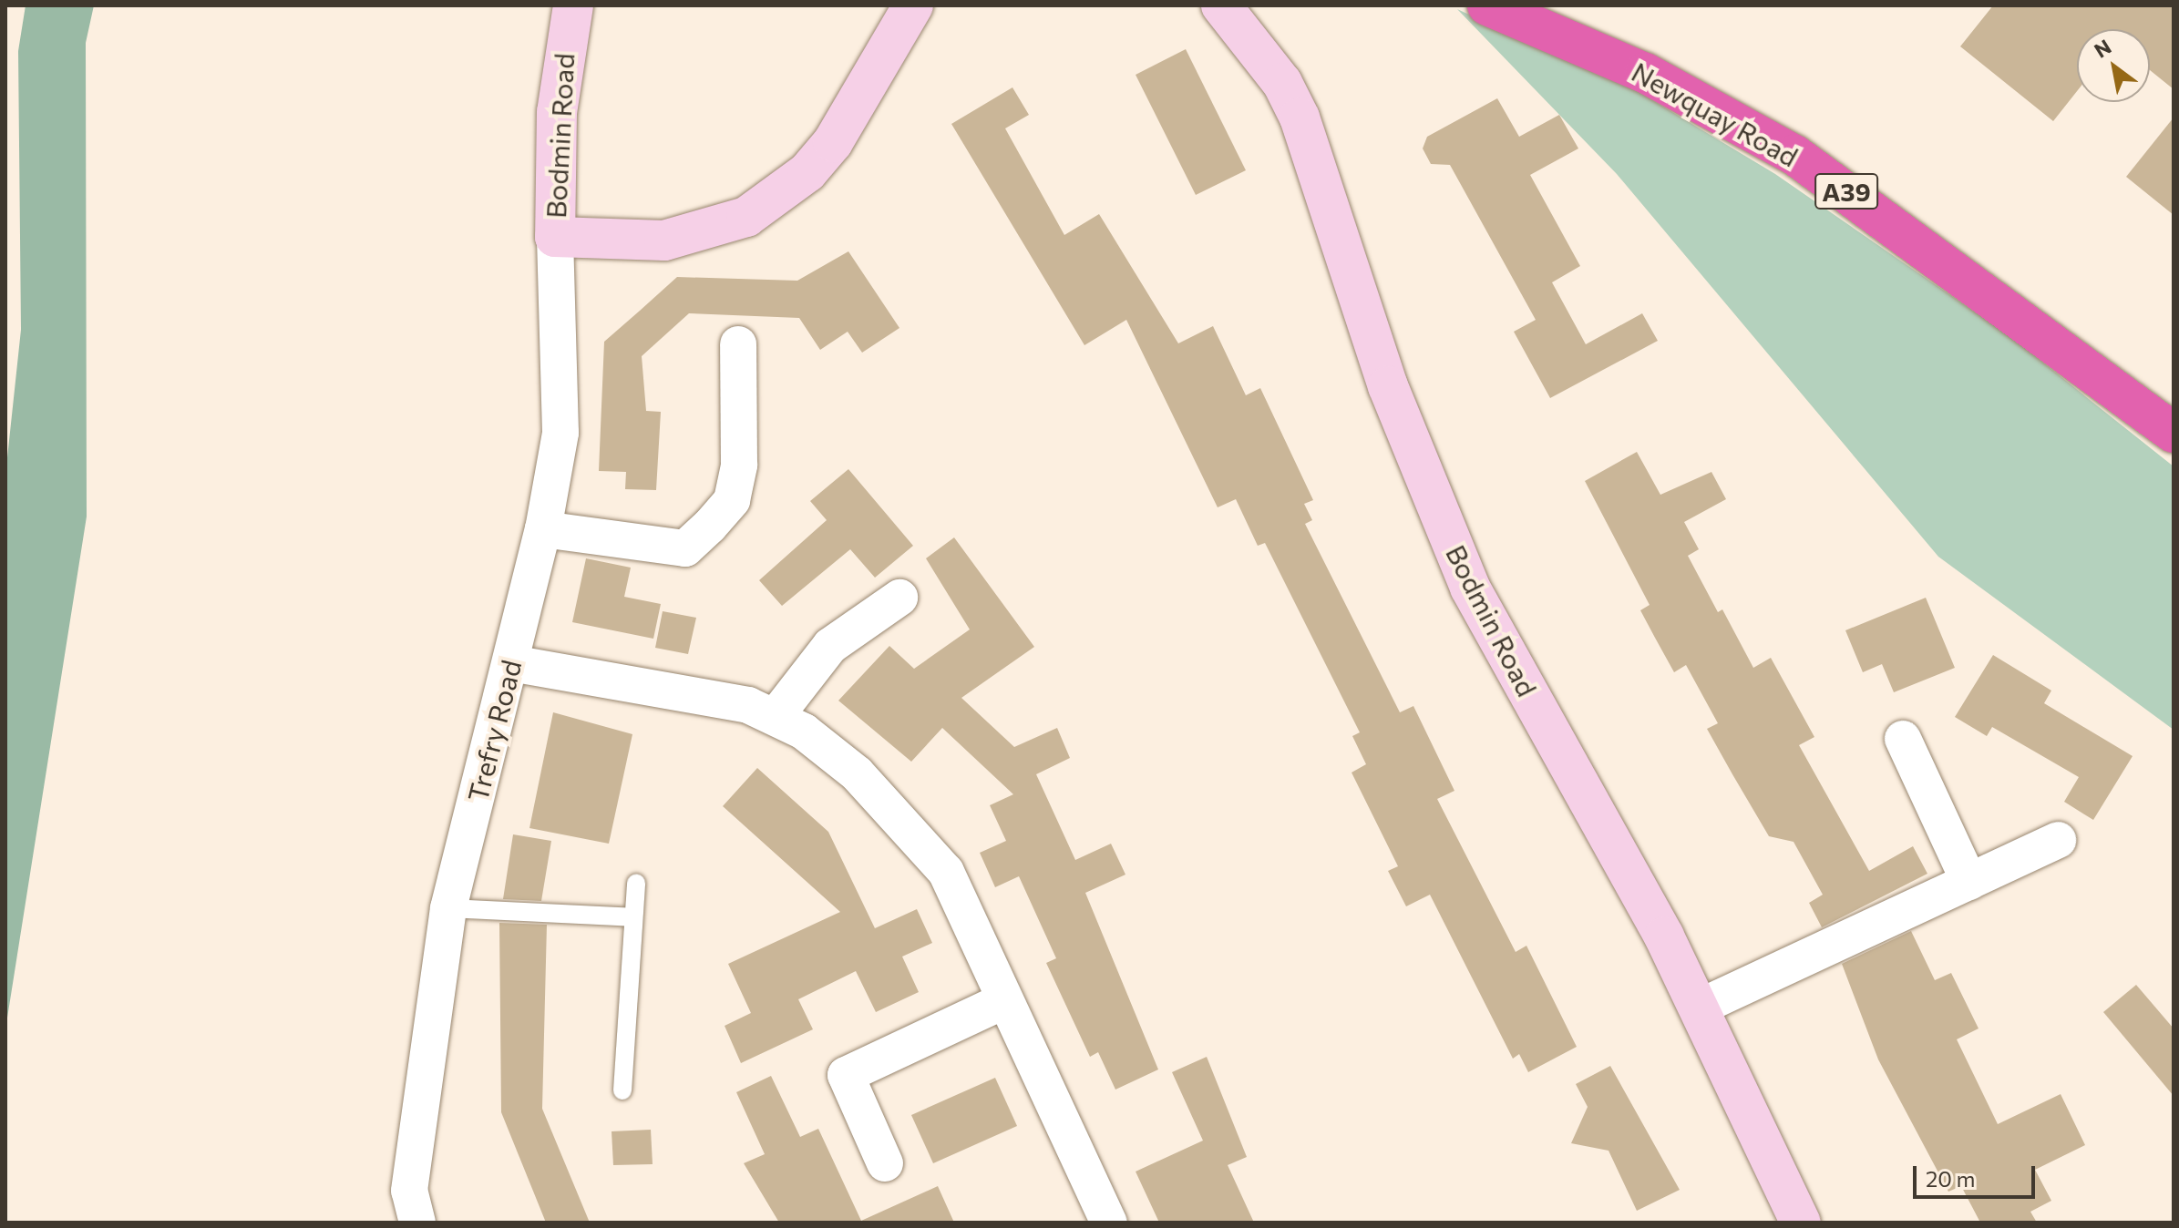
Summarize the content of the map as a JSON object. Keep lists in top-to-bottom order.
{
  "streets": {
    "highway": ["Newquay Road", "A39"],
    "street": ["Bodmin Road", "Trefry Road"]
  },
  "crossings": [
    ["Bodmin Road", "Trefry Road"]
  ],
  "scale_bar": "20 m",
  "north": "top left"
}
